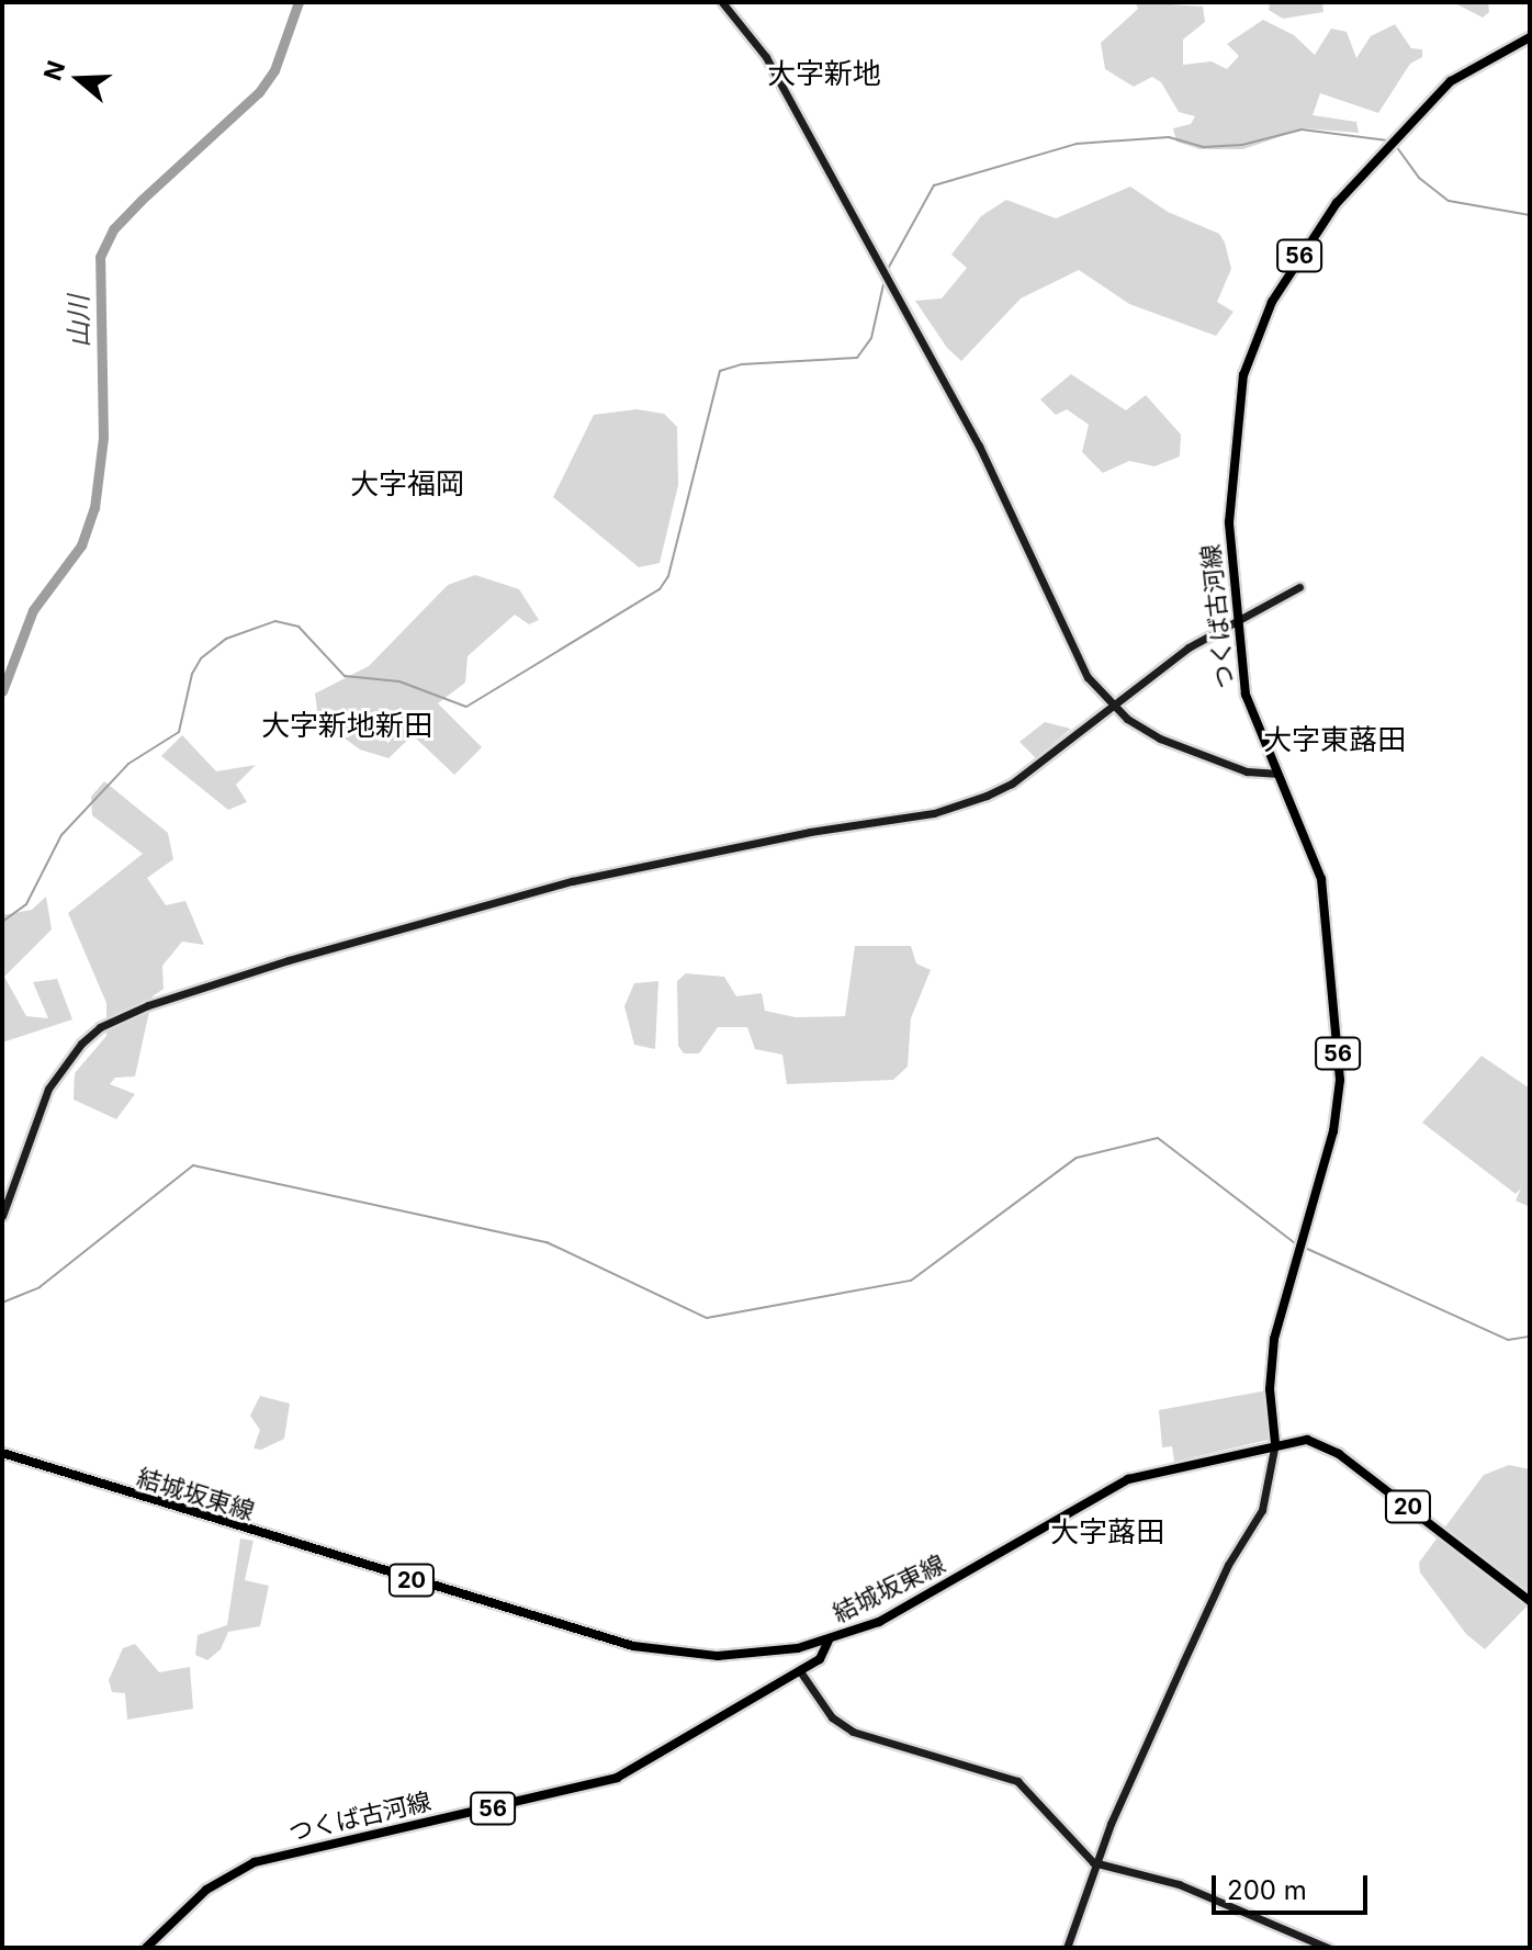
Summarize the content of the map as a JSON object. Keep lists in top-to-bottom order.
{
  "streets": {
    "main road": [
      "56",
      "つくば古河線",
      "結城坂東線",
      "20"
    ]
  },
  "crossings": [
    ["つくば古河線", "結城坂東線"]
  ],
  "districts": [
    "大字新地",
    "大字福岡",
    "大字新地新田",
    "大字東蕗田",
    "大字蕗田"
  ],
  "water": ["山川"],
  "scale_bar": "200 m",
  "north": "left"
}
